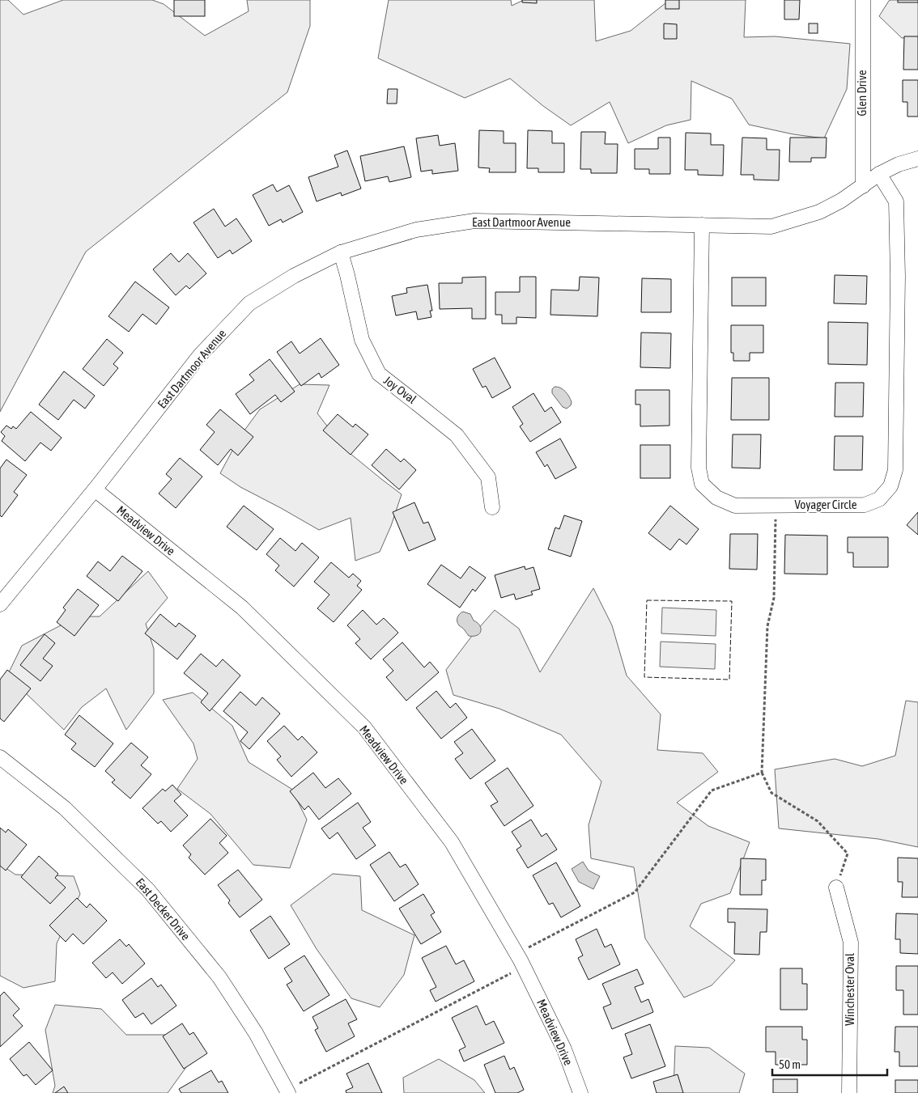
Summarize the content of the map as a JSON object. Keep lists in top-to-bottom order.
{
  "streets": {
    "street": [
      "Glen Drive",
      "East Dartmoor Avenue",
      "Joy Oval",
      "Voyager Circle",
      "Meadview Drive",
      "East Decker Drive",
      "Winchester Oval"
    ]
  },
  "crossings": [
    ["Glen Drive", "East Dartmoor Avenue"],
    ["East Dartmoor Avenue", "Joy Oval"],
    ["East Dartmoor Avenue", "Voyager Circle"],
    ["East Dartmoor Avenue", "Meadview Drive"]
  ],
  "scale_bar": "50 m"
}
